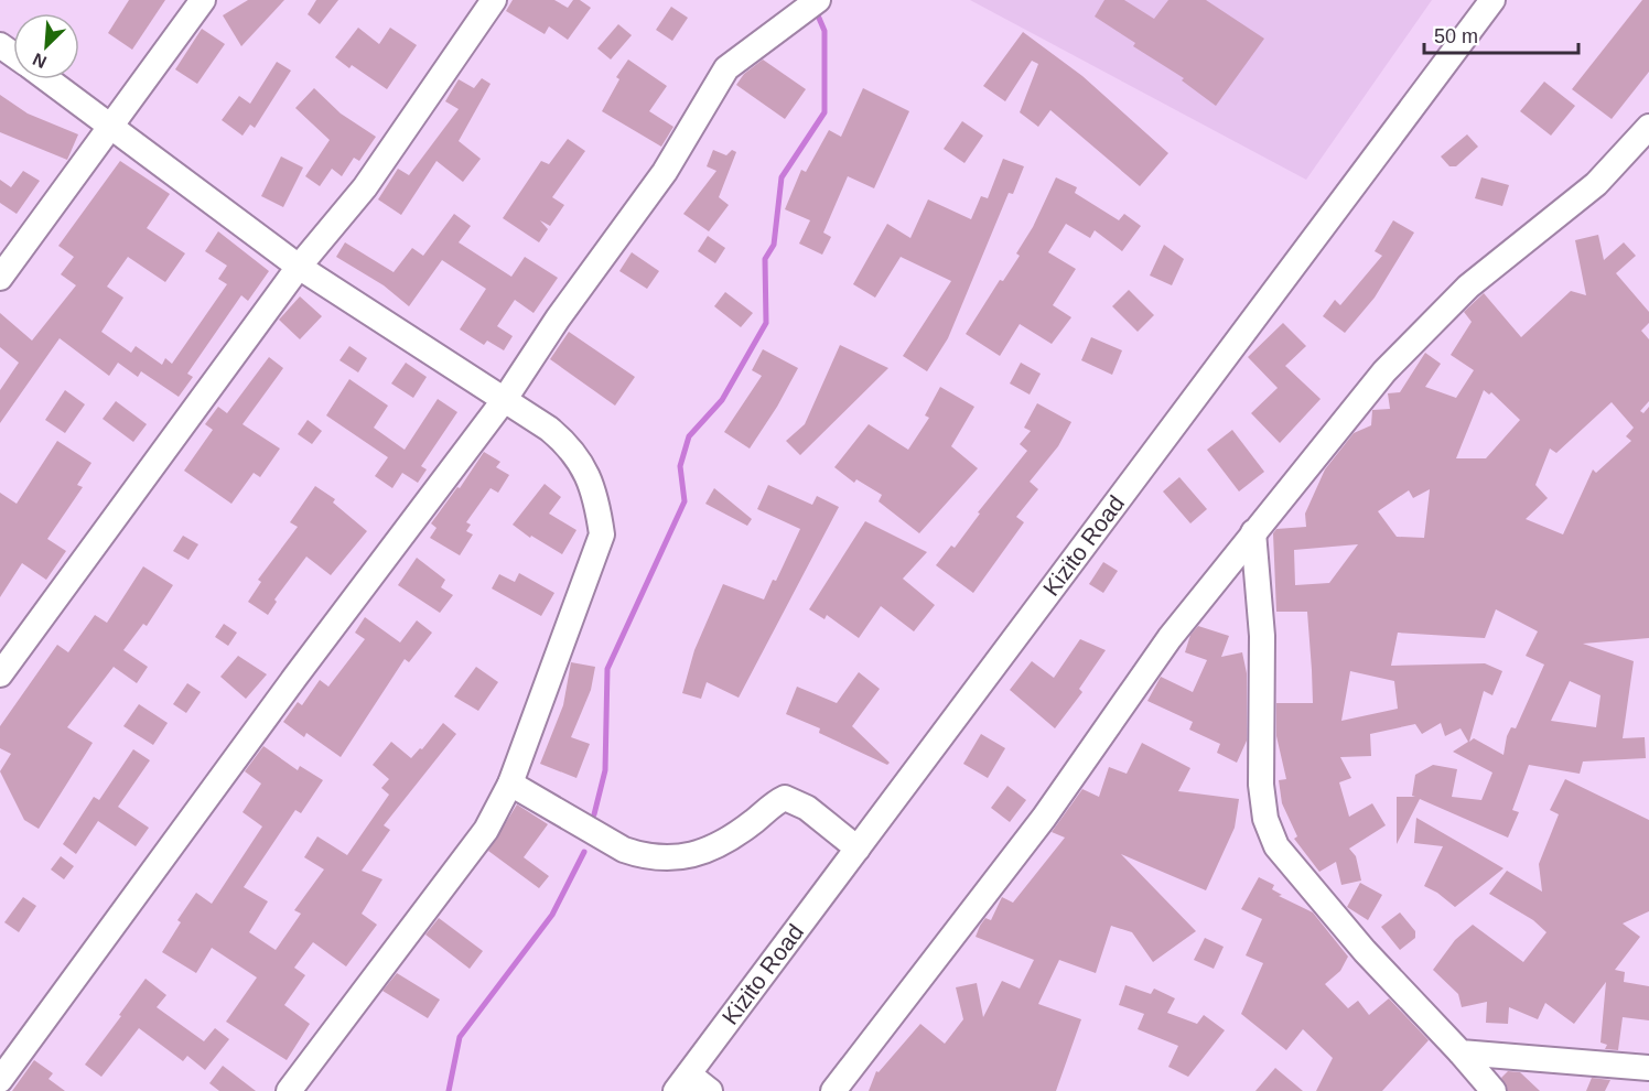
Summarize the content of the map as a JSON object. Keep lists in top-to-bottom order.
{
  "streets": {
    "street": ["Kizito Road"]
  },
  "scale_bar": "50 m",
  "north": "bottom left"
}
